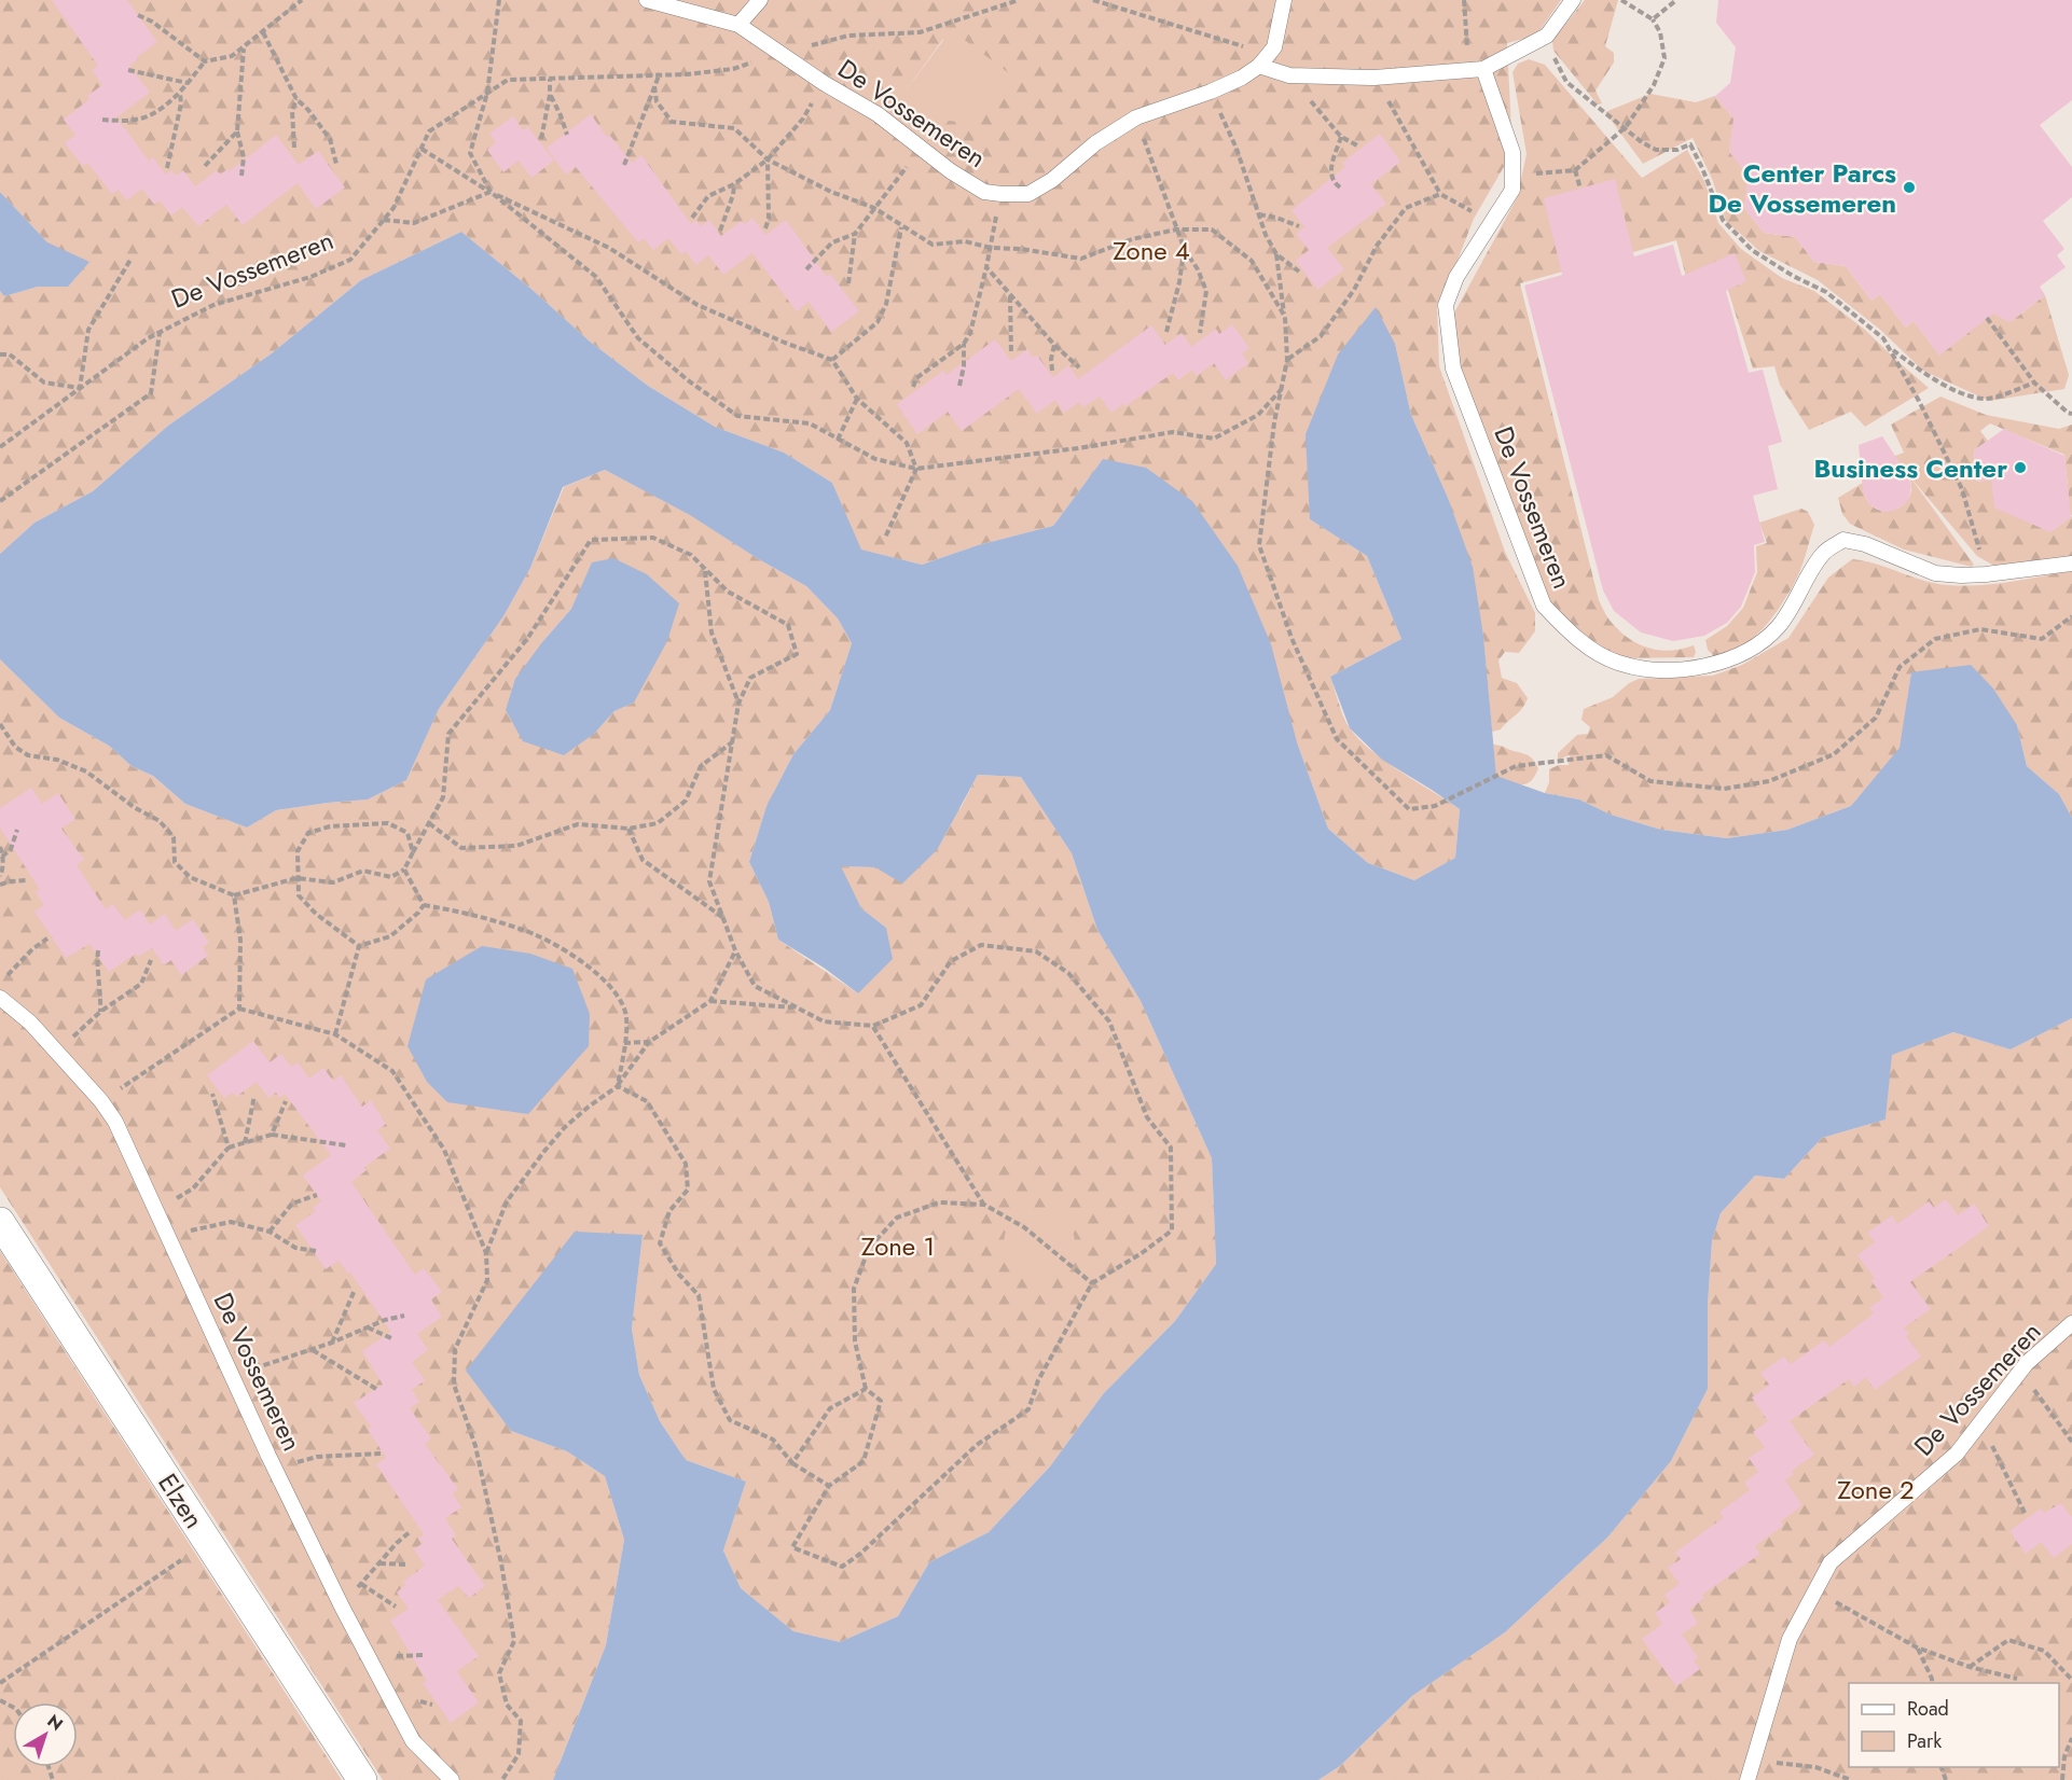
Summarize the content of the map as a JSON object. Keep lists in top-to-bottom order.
{
  "streets": {
    "street": ["Elzen"],
    "lane": ["De Vossemeren"]
  },
  "parks": ["Zone 4", "Zone 1", "Zone 2"],
  "places": ["Center Parcs De Vossemeren", "Business Center"],
  "legend": ["Road", "Park"],
  "north": "top right"
}
